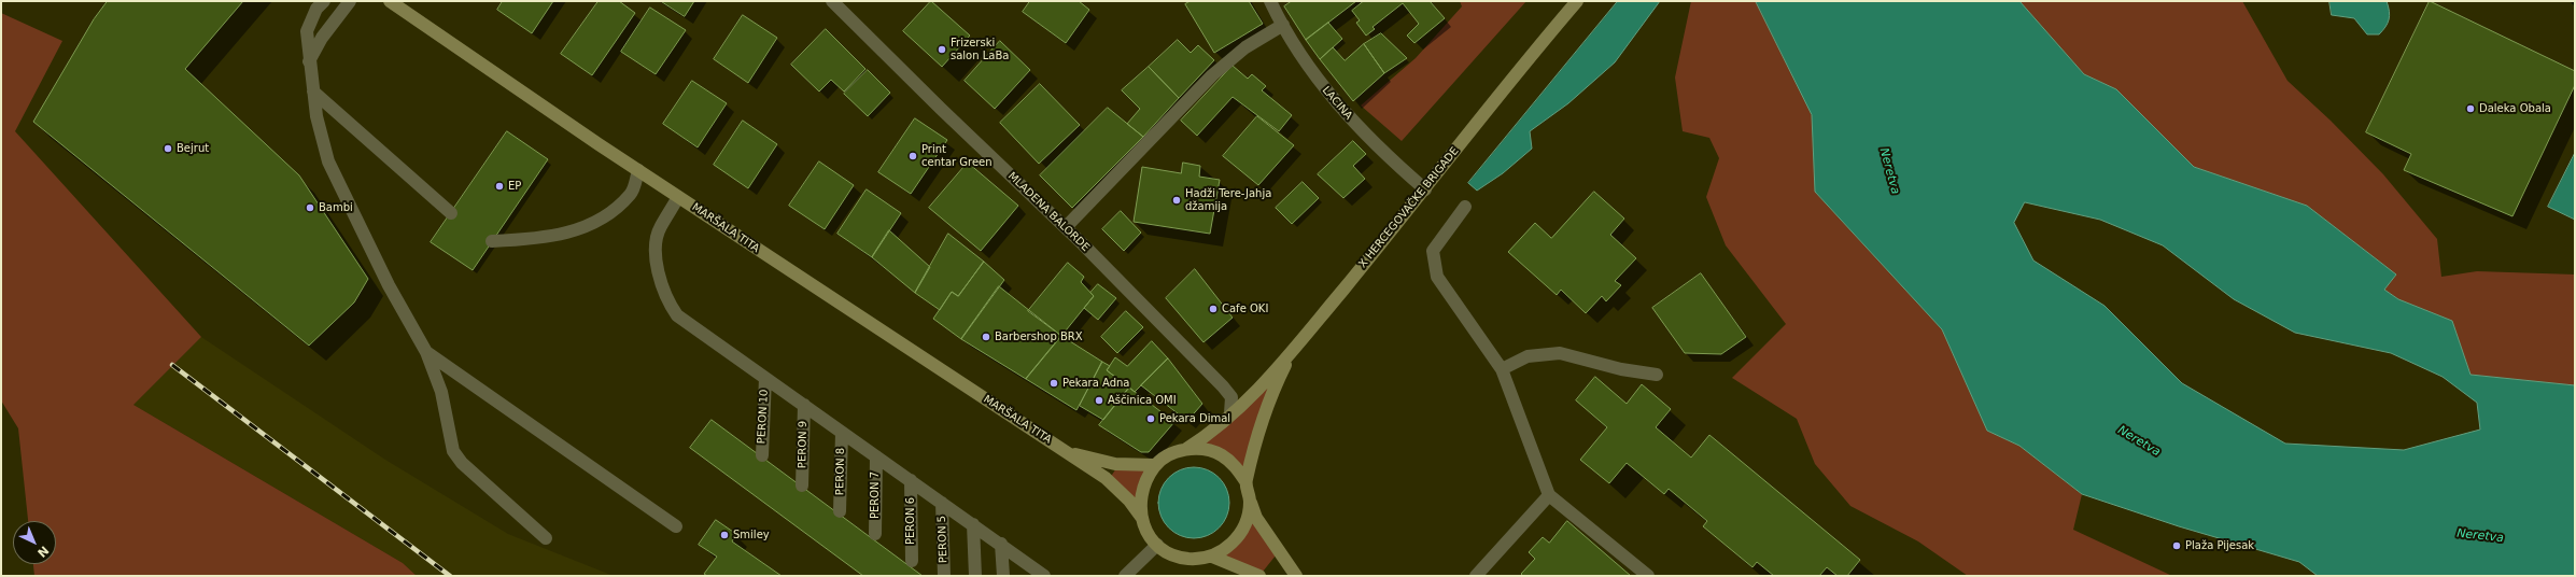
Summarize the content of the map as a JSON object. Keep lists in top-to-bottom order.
{
  "streets": {
    "street": [
      "LACINA",
      "X HERCEGOVAČKE BRIGADE",
      "MLADENA BALORDE",
      "MARŠALA TITA",
      "PERON 10",
      "PERON 9",
      "PERON 8",
      "PERON 7",
      "PERON 6",
      "PERON 5"
    ]
  },
  "crossings": [
    ["LACINA", "X HERCEGOVAČKE BRIGADE"],
    ["X HERCEGOVAČKE BRIGADE", "MLADENA BALORDE"],
    ["X HERCEGOVAČKE BRIGADE", "MARŠALA TITA"]
  ],
  "water": ["Neretva"],
  "places": [
    "Frizerski salon LaBa",
    "Daleka Obala",
    "Bejrut",
    "Print centar Green",
    "EP",
    "Hadži Tere-Jahja džamija",
    "Bambi",
    "Cafe OKI",
    "Barbershop BRX",
    "Pekara Adna",
    "Aščinica OMI",
    "Pekara Dimal",
    "Smiley",
    "Plaža Pijesak"
  ],
  "north": "bottom right"
}
